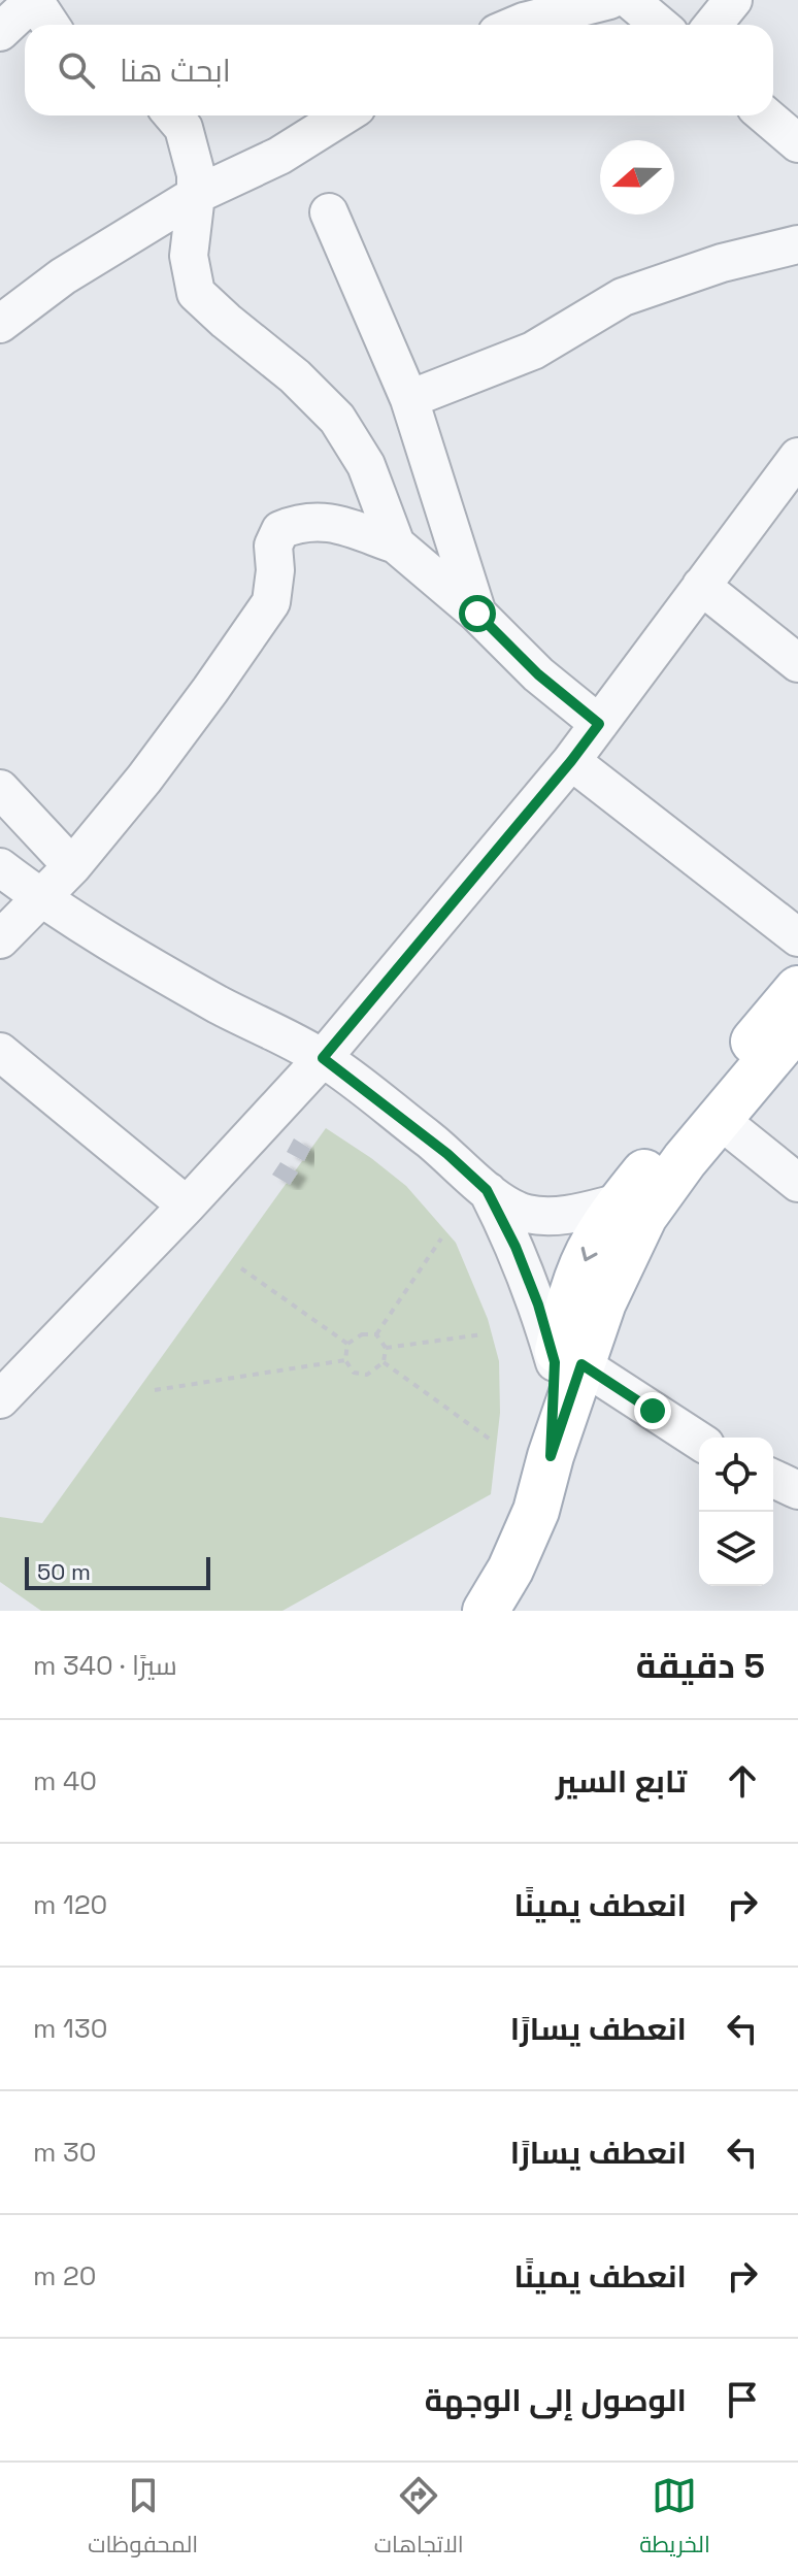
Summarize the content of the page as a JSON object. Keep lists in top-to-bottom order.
{
  "scale_bar": "50 m",
  "north": "left",
  "page": {
    "search": "ابحث هنا",
    "scale": "50 m",
    "heading": ["5 دقيقة", "سيرًا · 340 m"],
    "list": [
      ["تابع السير", "40 m"],
      ["انعطف يمينًا", "120 m"],
      ["انعطف يسارًا", "130 m"],
      ["انعطف يسارًا", "30 m"],
      ["انعطف يمينًا", "20 m"],
      "الوصول إلى الوجهة"
    ],
    "nav": ["الخريطة", "الاتجاهات", "المحفوظات"]
  }
}
